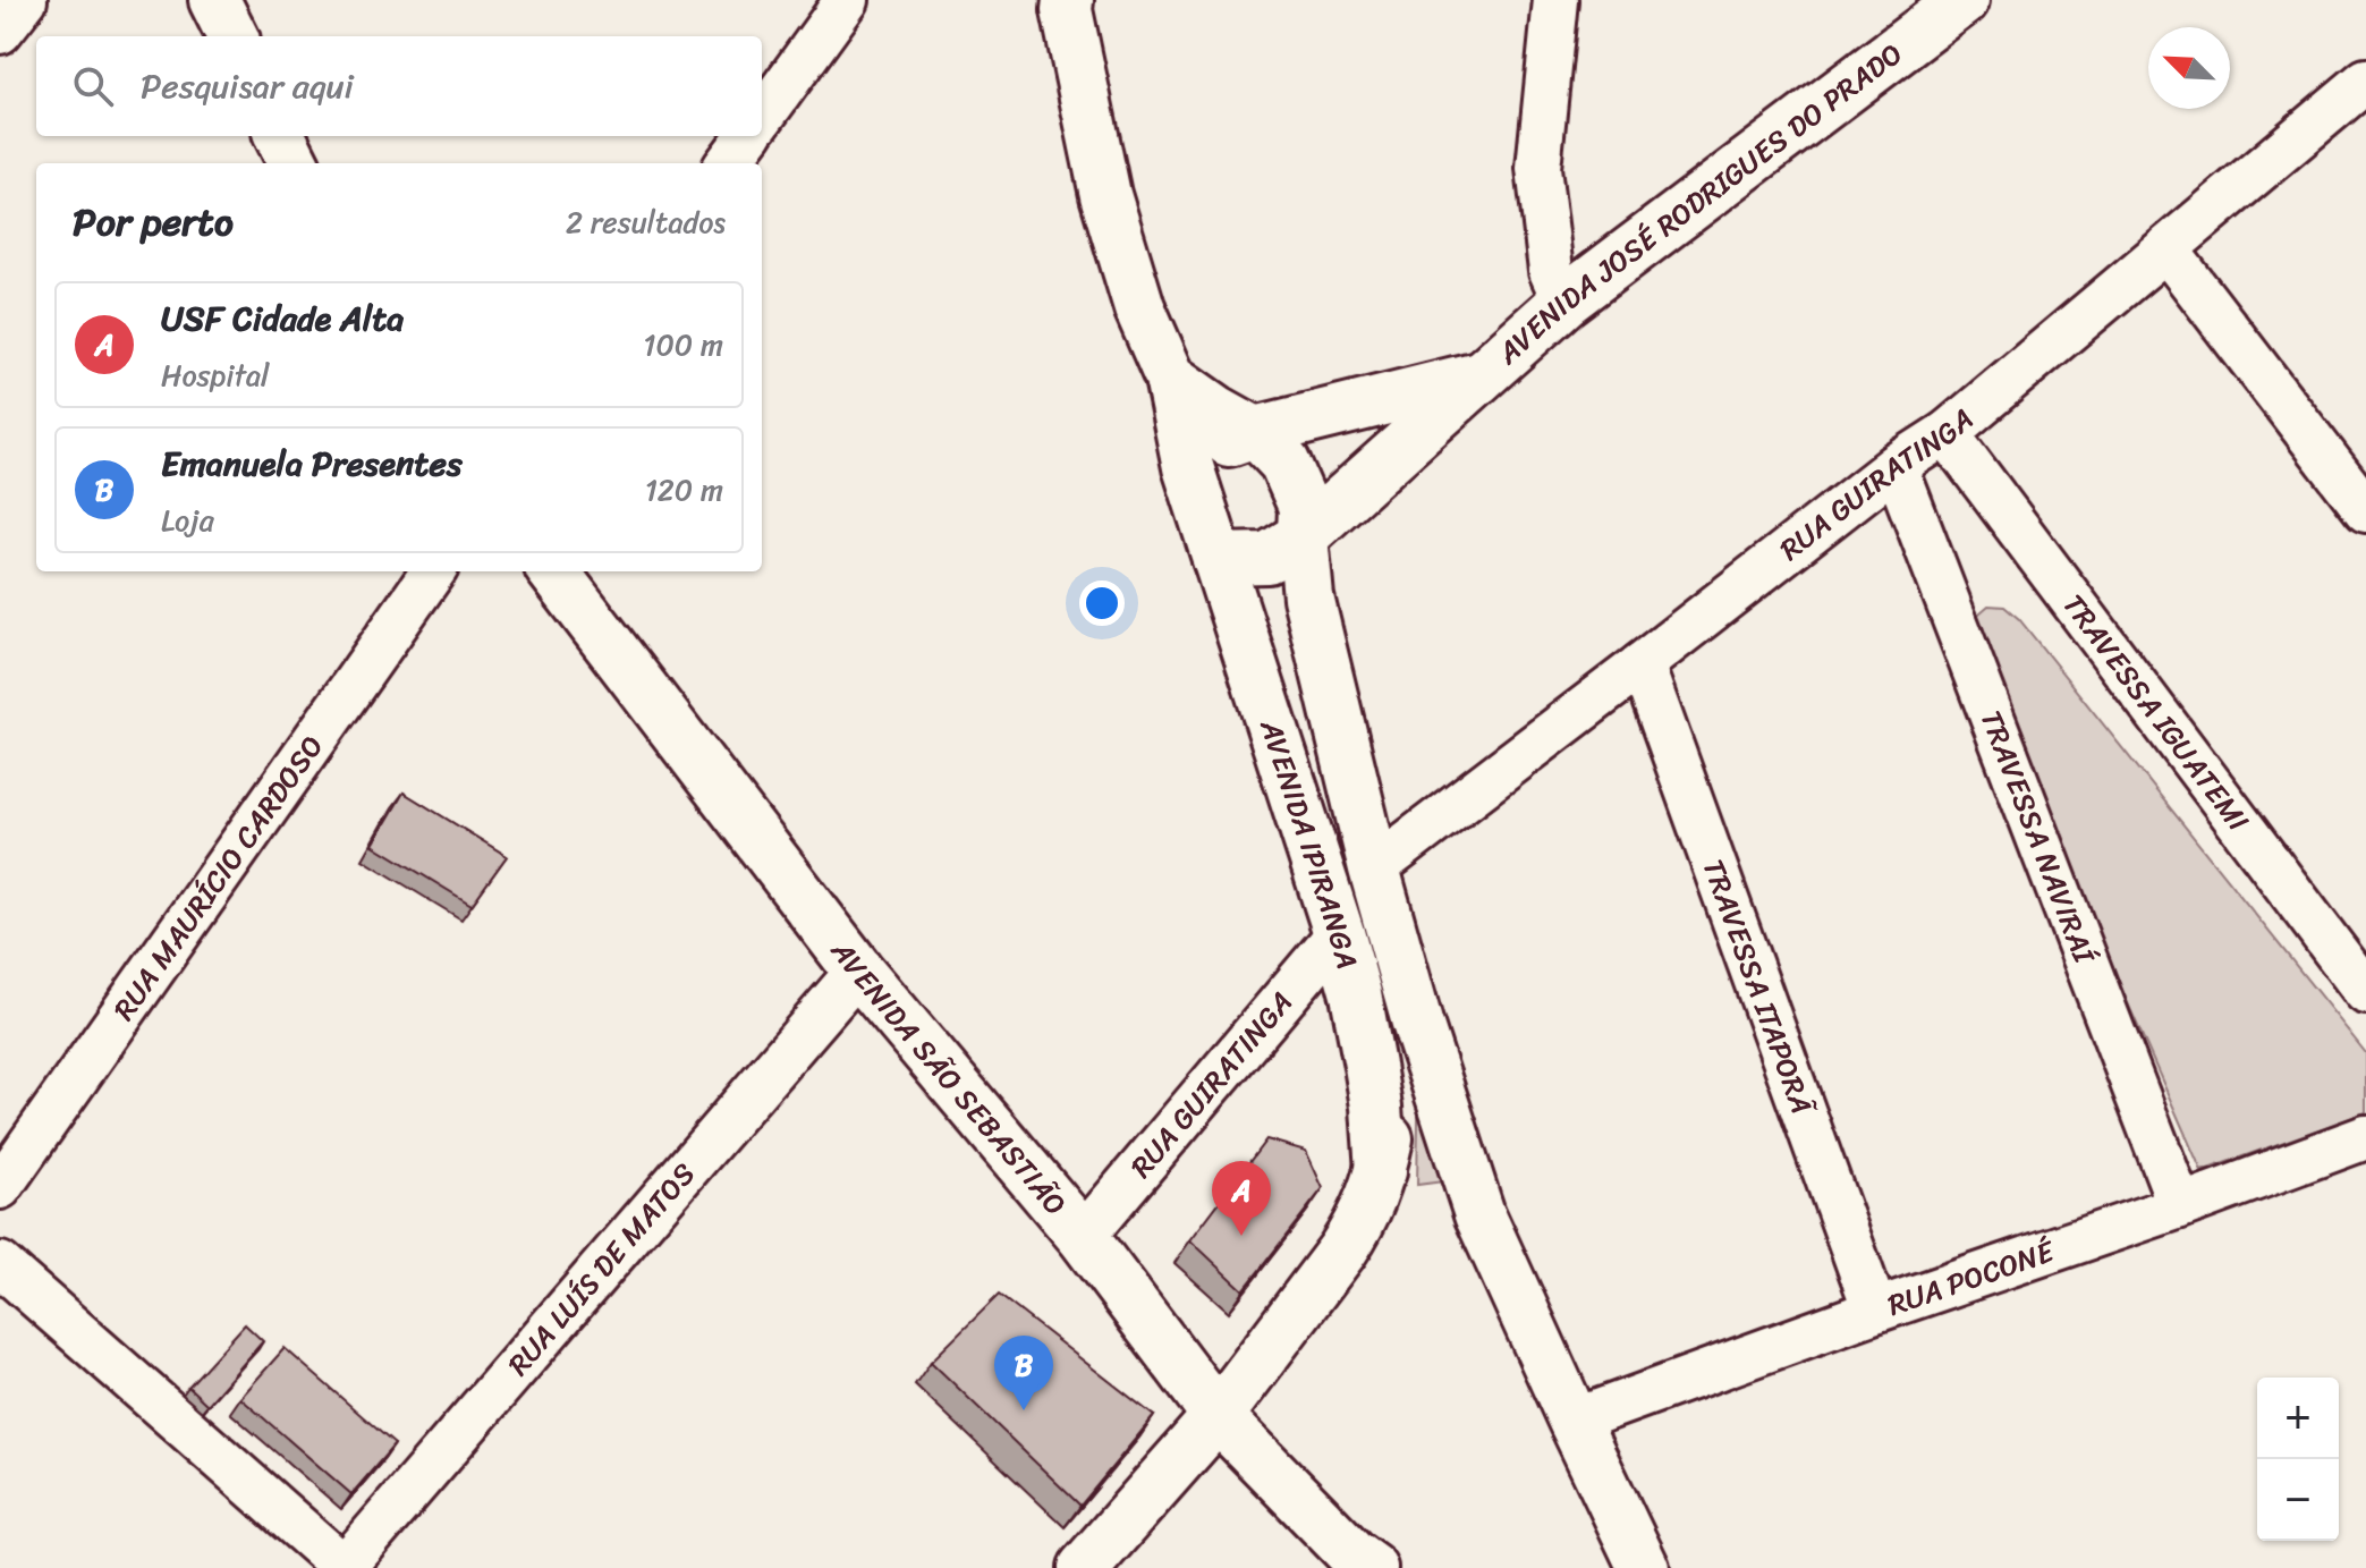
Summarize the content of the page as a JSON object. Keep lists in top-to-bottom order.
{
  "streets": {
    "street": [
      "AVENIDA JOSÉ RODRIGUES DO PRADO",
      "RUA GUIRATINGA",
      "TRAVESSA IGUATEMI",
      "TRAVESSA NAVIRAÍ",
      "AVENIDA IPIRANGA",
      "RUA MAURÍCIO CARDOSO",
      "TRAVESSA ITAPORÃ",
      "AVENIDA SÃO SEBASTIÃO",
      "RUA LUÍS DE MATOS",
      "RUA POCONÉ"
    ]
  },
  "crossings": [
    ["AVENIDA JOSÉ RODRIGUES DO PRADO", "AVENIDA IPIRANGA"],
    ["RUA GUIRATINGA", "TRAVESSA IGUATEMI"],
    ["RUA GUIRATINGA", "TRAVESSA NAVIRAÍ"],
    ["RUA GUIRATINGA", "AVENIDA IPIRANGA"],
    ["RUA GUIRATINGA", "TRAVESSA ITAPORÃ"],
    ["RUA GUIRATINGA", "AVENIDA SÃO SEBASTIÃO"],
    ["TRAVESSA NAVIRAÍ", "RUA POCONÉ"],
    ["AVENIDA IPIRANGA", "RUA POCONÉ"],
    ["TRAVESSA ITAPORÃ", "RUA POCONÉ"],
    ["AVENIDA SÃO SEBASTIÃO", "RUA LUÍS DE MATOS"]
  ],
  "north": "top left",
  "page": {
    "search": "Pesquisar aqui",
    "heading": ["Por perto", "2 resultados"],
    "list": [
      {
        "mark": "A",
        "name": "USF Cidade Alta",
        "note": "Hospital",
        "value": "100 m"
      },
      {
        "mark": "B",
        "name": "Emanuela Presentes",
        "note": "Loja",
        "value": "120 m"
      }
    ],
    "pins": ["A", "B"],
    "map_buttons": ["+", "−"]
  }
}
